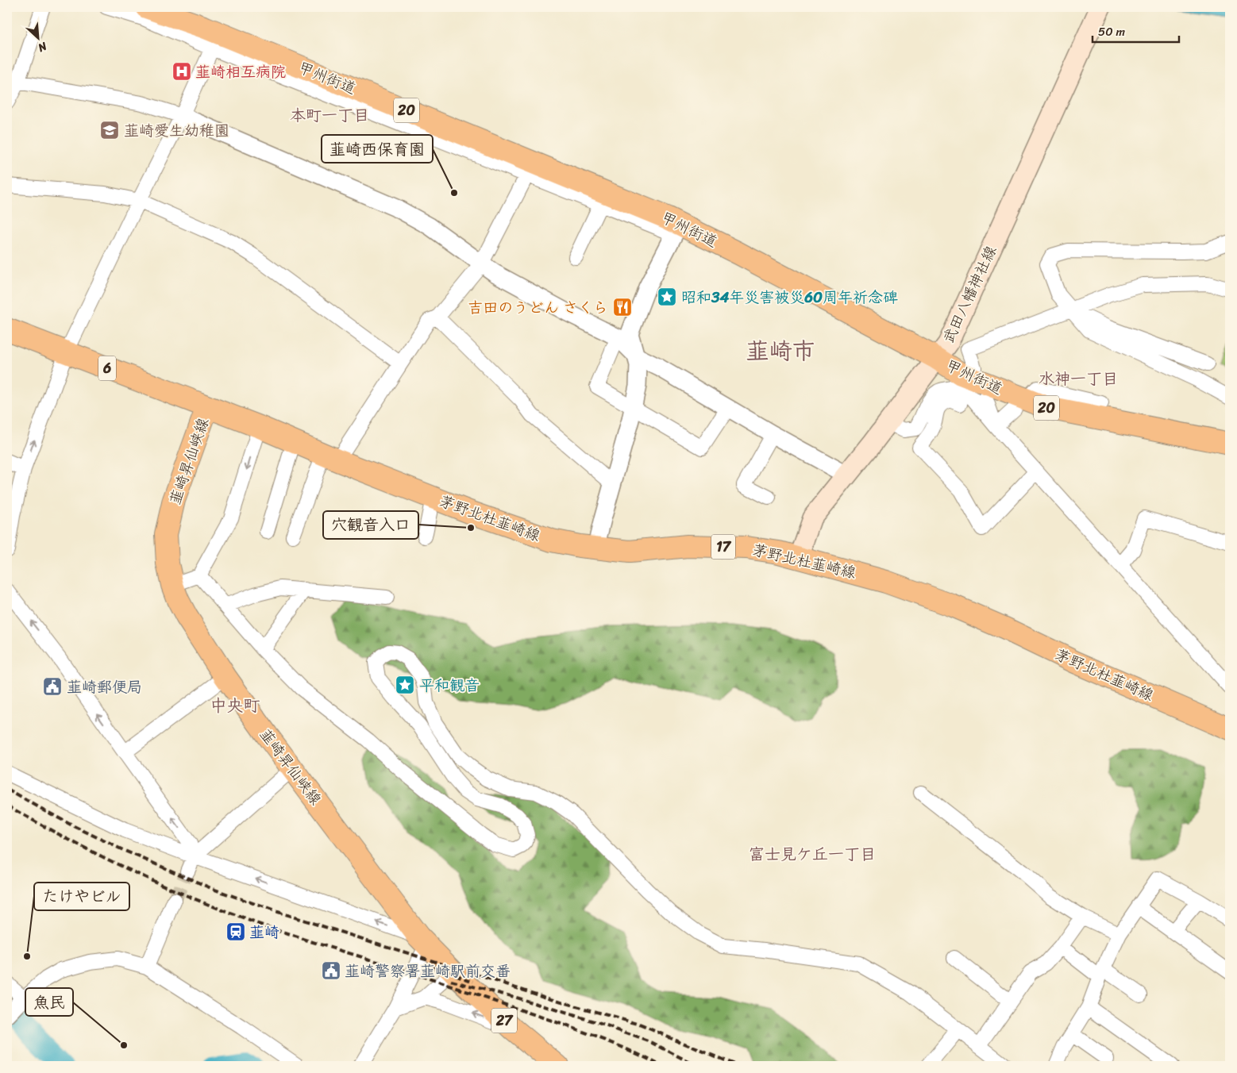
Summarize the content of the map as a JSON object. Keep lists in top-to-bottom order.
{
  "streets": {
    "main road": [
      "甲州街道",
      "20",
      "武田八幡神社線",
      "6",
      "韮崎昇仙峡線",
      "茅野北杜韮崎線",
      "17",
      "27"
    ]
  },
  "crossings": [
    ["甲州街道", "武田八幡神社線"],
    ["武田八幡神社線", "茅野北杜韮崎線"],
    ["6", "韮崎昇仙峡線"],
    ["6", "茅野北杜韮崎線"],
    ["韮崎昇仙峡線", "茅野北杜韮崎線"]
  ],
  "districts": [
    "本町一丁目",
    "韮崎市",
    "水神一丁目",
    "中央町",
    "富士見ケ丘一丁目"
  ],
  "places": {
    "hospital": ["韮崎相互病院"],
    "school or university": ["韮崎愛生幼稚園"],
    "other": [
      "韮崎西保育園",
      "穴観音入口",
      "たけやビル",
      "魚民"
    ],
    "place": ["昭和34年災害被災60周年祈念碑", "平和観音"],
    "restaurant": ["吉田のうどん さくら"],
    "public building": ["韮崎郵便局", "韮崎警察署韮崎駅前交番"],
    "station": ["韮崎"]
  },
  "scale_bar": "50 m",
  "north": "bottom right"
}
